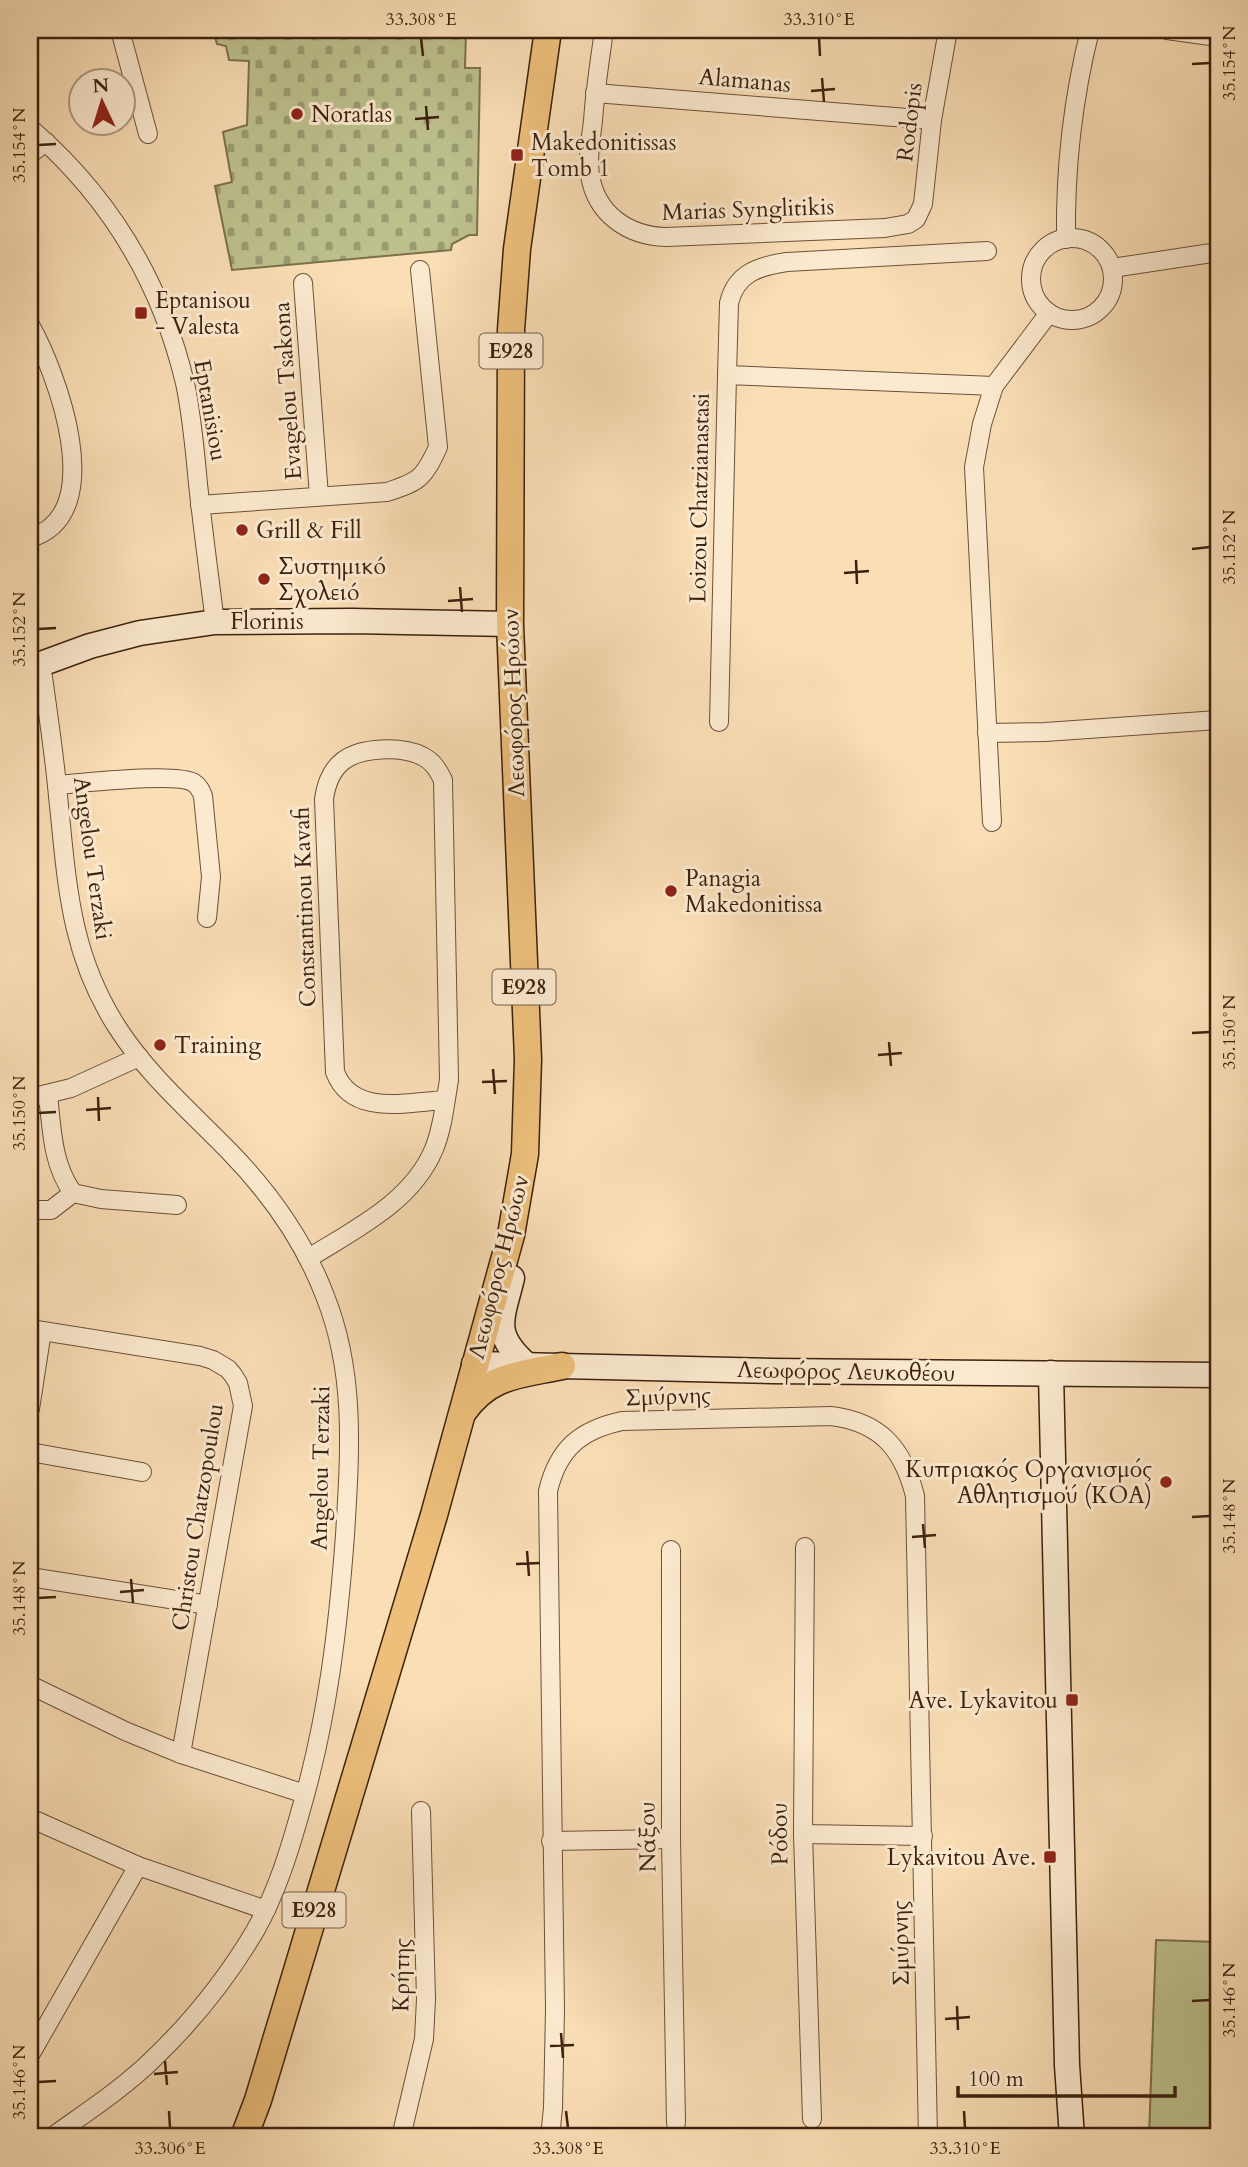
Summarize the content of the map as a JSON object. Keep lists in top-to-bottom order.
{
  "streets": {
    "main road": [
      "E928",
      "Florinis",
      "Λεωφόρος Ηρώων",
      "Λεωφόρος Λευκοθέου"
    ],
    "street": [
      "Alamanas",
      "Rodopis",
      "Marias Synglitikis",
      "Evagelou Tsakona",
      "Eptanisiou",
      "Loizou Chatzianastasi",
      "Angelou Terzaki",
      "Constantinou Kavafi",
      "Σμύρνης",
      "Christou Chatzopoulou",
      "Ρόδου",
      "Νάξου",
      "Κρήτης"
    ]
  },
  "crossings": [
    ["Alamanas", "Rodopis"],
    ["Alamanas", "Marias Synglitikis"],
    ["Rodopis", "Marias Synglitikis"],
    ["Eptanisiou", "Florinis"],
    ["Florinis", "Λεωφόρος Ηρώων"],
    ["Florinis", "Angelou Terzaki"],
    ["Λεωφόρος Ηρώων", "Λεωφόρος Λευκοθέου"],
    ["Angelou Terzaki", "Constantinou Kavafi"]
  ],
  "places": {
    "other": [
      "Noratlas",
      "Grill & Fill",
      "Συστημικó Σχολειó",
      "Panagia Makedonitissa",
      "Training",
      "Κυπριακός Οργανισμός Αθλητισμού (ΚΟΑ)"
    ],
    "transit": [
      "Makedonitissas Tomb 1",
      "Eptanisou - Valesta",
      "Ave. Lykavitou",
      "Lykavitou Ave."
    ]
  },
  "scale_bar": "100 m",
  "north": "top",
  "coordinates": [
    "33.308°E",
    "33.310°E",
    "35.154°N",
    "35.152°N",
    "35.150°N",
    "35.148°N",
    "35.146°N",
    "33.306°E"
  ]
}
